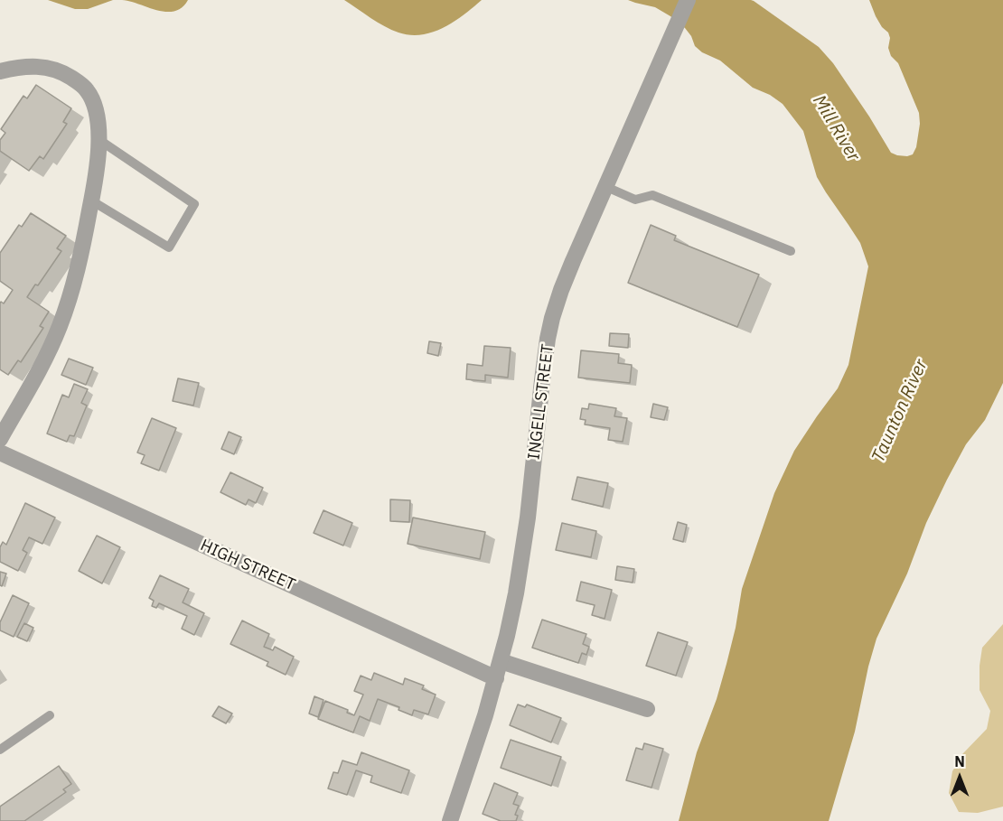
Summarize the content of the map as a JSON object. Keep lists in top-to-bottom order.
{
  "streets": {
    "street": ["INGELL STREET", "HIGH STREET"]
  },
  "crossings": [
    ["INGELL STREET", "HIGH STREET"]
  ],
  "water": ["Mill River", "Taunton River"],
  "north": "top"
}
